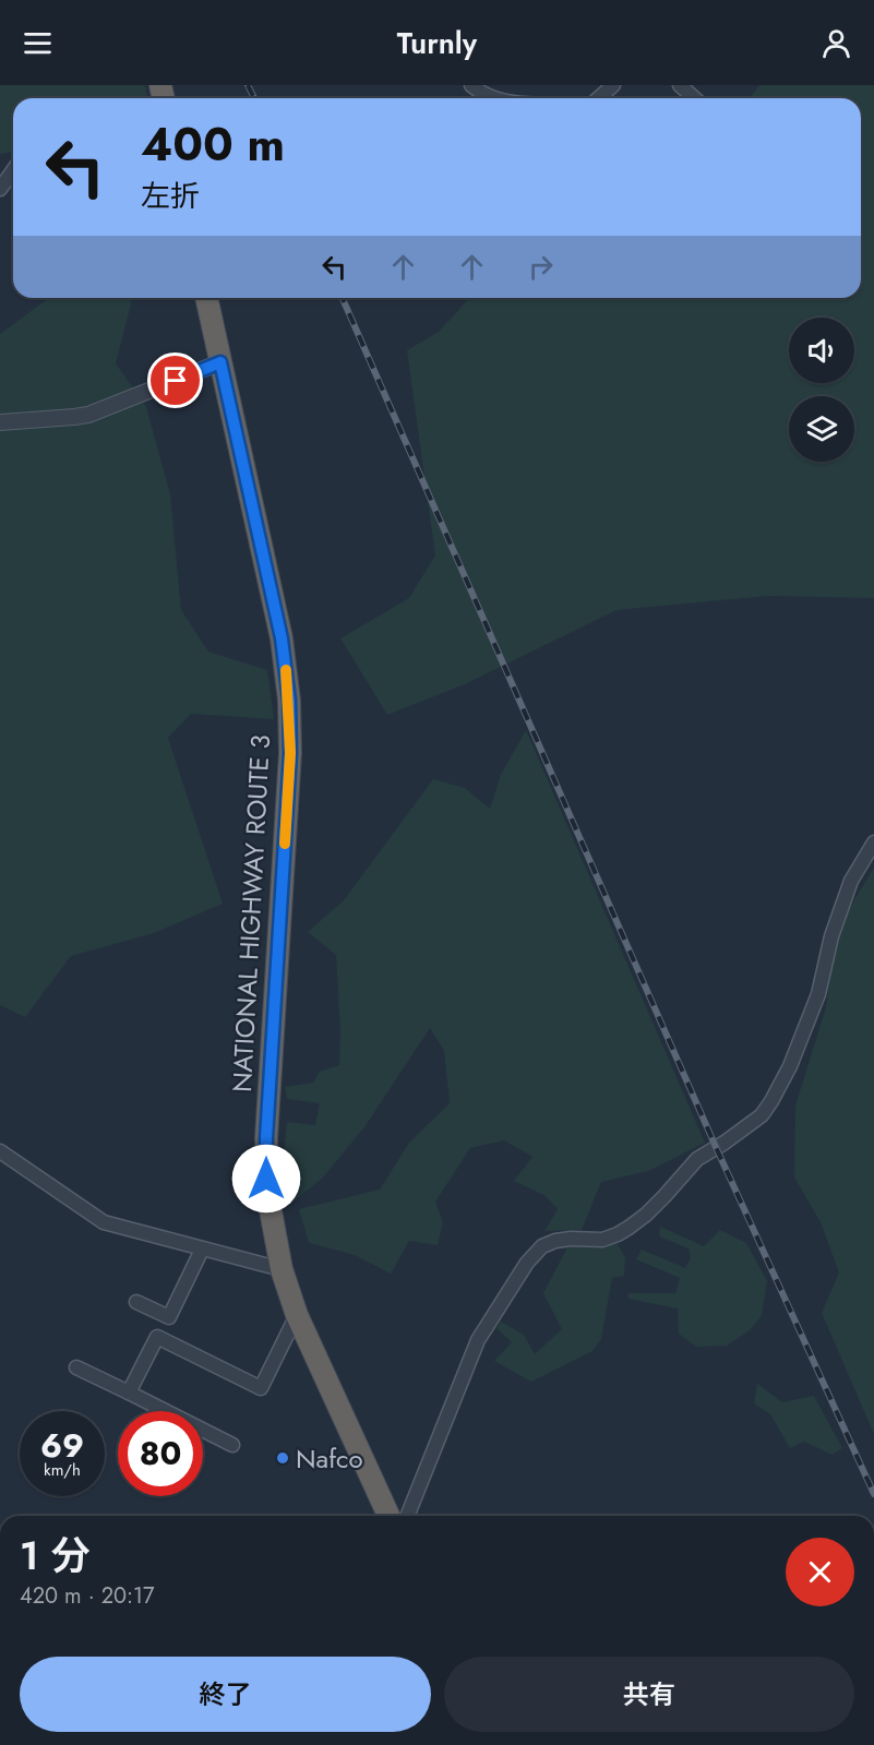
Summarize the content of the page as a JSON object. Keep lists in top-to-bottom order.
{
  "streets": {
    "highway": ["NATIONAL HIGHWAY ROUTE 3"]
  },
  "places": ["Nafco"],
  "page": {
    "header": "Turnly",
    "turn": ["400 m", "左折"],
    "speed": "69 km/h",
    "limit": "80",
    "heading": ["1 分", "420 m · 20:17"],
    "buttons": ["終了", "共有"]
  }
}
